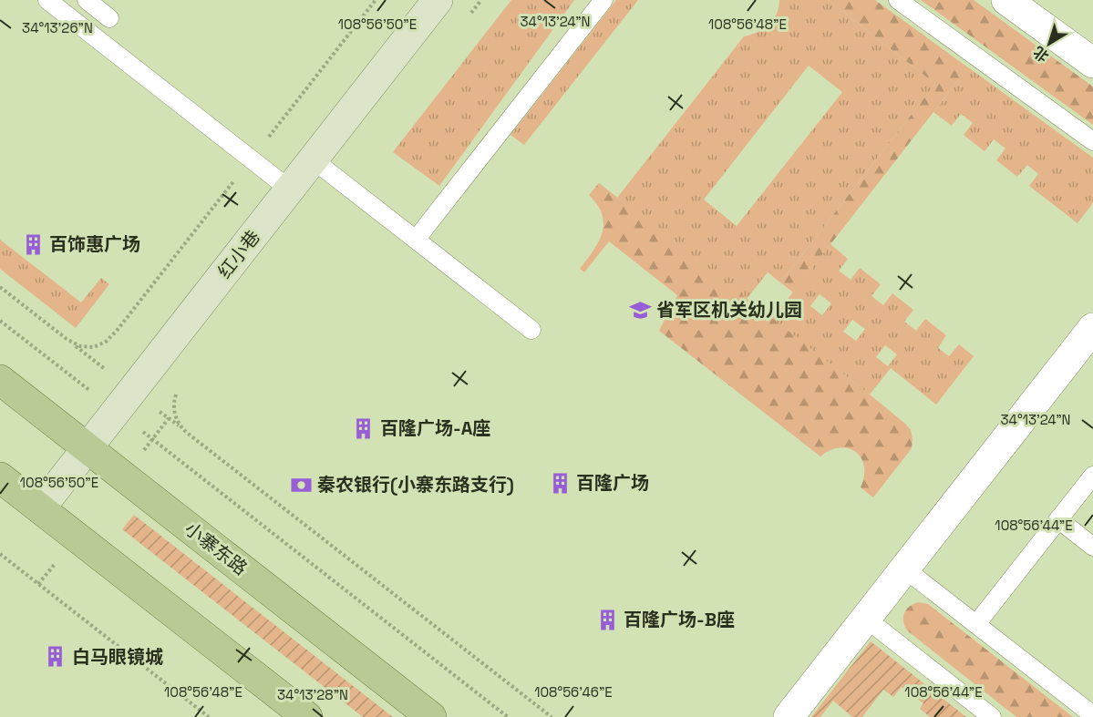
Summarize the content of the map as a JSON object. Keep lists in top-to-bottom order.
{
  "streets": {
    "main road": ["小寨东路"],
    "street": ["红小巷"]
  },
  "crossings": [
    ["红小巷", "小寨东路"]
  ],
  "places": {
    "building": [
      "百饰惠广场",
      "百隆广场-A座",
      "百隆广场",
      "百隆广场-B座",
      "白马眼镜城"
    ],
    "school or university": ["省军区机关幼儿园"],
    "bank": ["秦农银行(小寨东路支行)"]
  },
  "north": "bottom left",
  "coordinates": [
    "34°13'24\"N",
    "108°56'50\"E",
    "108°56'48\"E",
    "34°13'26\"N",
    "108°56'44\"E",
    "108°56'46\"E",
    "34°13'28\"N"
  ]
}
